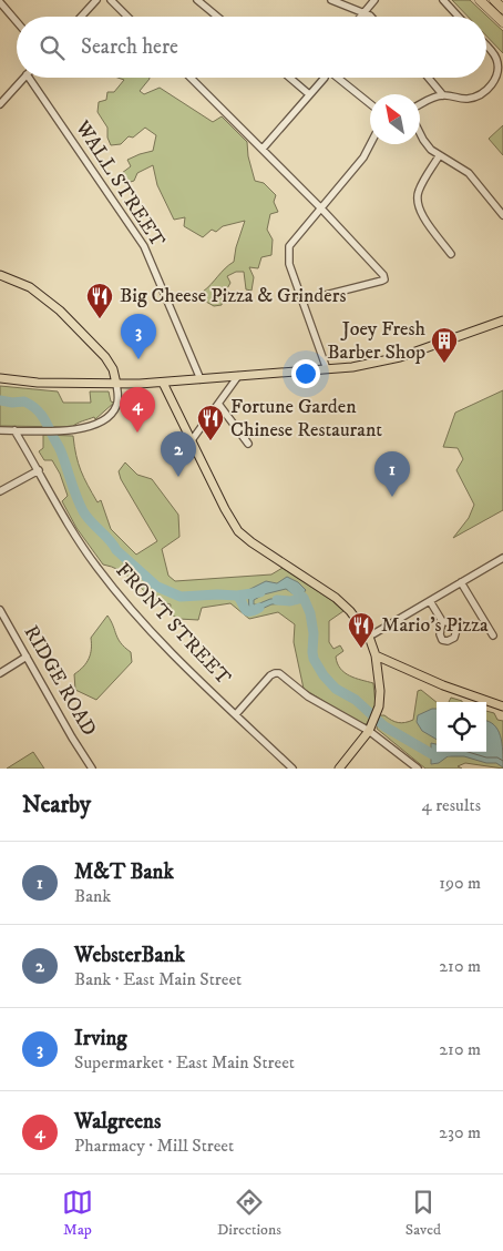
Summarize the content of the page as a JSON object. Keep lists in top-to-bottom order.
{
  "streets": {
    "street": ["WALL STREET", "FRONT STREET", "RIDGE ROAD"]
  },
  "places": {
    "restaurant": ["Big Cheese Pizza & Grinders", "Fortune Garden Chinese Restaurant", "Mario's Pizza"],
    "building": ["Joey Fresh Barber Shop"]
  },
  "north": "top left",
  "page": {
    "search": "Search here",
    "pins": [
      "3",
      "4",
      "2",
      "1"
    ],
    "heading": ["Nearby", "4 results"],
    "list": [
      {
        "mark": "1",
        "name": "M&T Bank",
        "note": "Bank",
        "value": "190 m"
      },
      {
        "mark": "2",
        "name": "WebsterBank",
        "note": "Bank · East Main Street",
        "value": "210 m"
      },
      {
        "mark": "3",
        "name": "Irving",
        "note": "Supermarket · East Main Street",
        "value": "210 m"
      },
      {
        "mark": "4",
        "name": "Walgreens",
        "note": "Pharmacy · Mill Street",
        "value": "230 m"
      }
    ],
    "nav": ["Map", "Directions", "Saved"]
  }
}
